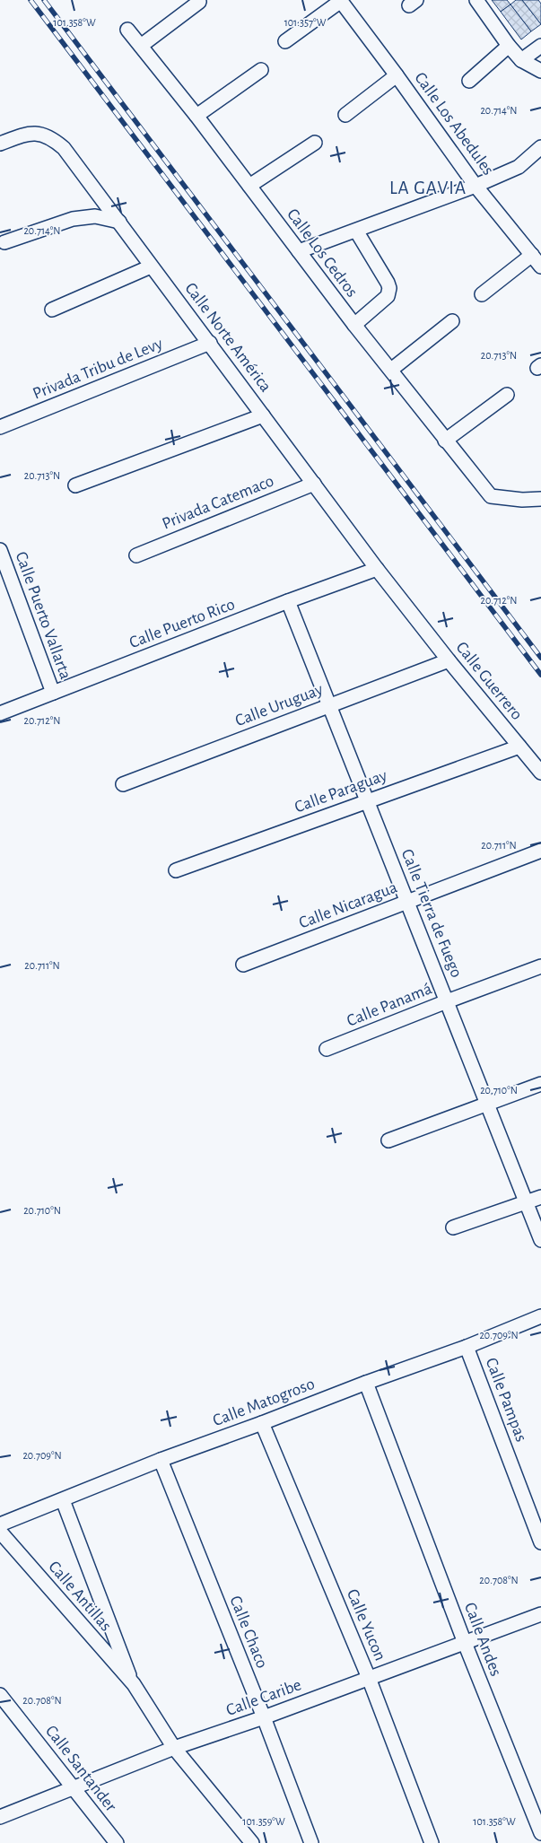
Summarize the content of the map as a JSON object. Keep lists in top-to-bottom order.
{
  "streets": {
    "street": [
      "Calle Los Abedules",
      "Calle Los Cedros",
      "Calle Norte América",
      "Privada Tribu de Levy",
      "Privada Catemaco",
      "Calle Puerto Vallarta",
      "Calle Puerto Rico",
      "Calle Guerrero",
      "Calle Uruguay",
      "Calle Paraguay",
      "Calle Nicaragua",
      "Calle Tierra de Fuego",
      "Calle Panamá",
      "Calle Pampas",
      "Calle Matogroso",
      "Calle Antillas",
      "Calle Yucon",
      "Calle Chaco",
      "Calle Andes",
      "Calle Caribe",
      "Calle Santander"
    ]
  },
  "crossings": [
    ["Calle Norte América", "Privada Tribu de Levy"],
    ["Calle Norte América", "Privada Catemaco"],
    ["Calle Norte América", "Calle Puerto Rico"],
    ["Calle Norte América", "Calle Guerrero"],
    ["Calle Puerto Vallarta", "Calle Puerto Rico"],
    ["Calle Puerto Rico", "Calle Guerrero"],
    ["Calle Puerto Rico", "Calle Tierra de Fuego"],
    ["Calle Guerrero", "Calle Uruguay"],
    ["Calle Guerrero", "Calle Paraguay"],
    ["Calle Uruguay", "Calle Tierra de Fuego"],
    ["Calle Paraguay", "Calle Tierra de Fuego"],
    ["Calle Nicaragua", "Calle Tierra de Fuego"],
    ["Calle Tierra de Fuego", "Calle Panamá"],
    ["Calle Pampas", "Calle Matogroso"],
    ["Calle Matogroso", "Calle Antillas"],
    ["Calle Matogroso", "Calle Yucon"],
    ["Calle Matogroso", "Calle Chaco"],
    ["Calle Matogroso", "Calle Andes"],
    ["Calle Antillas", "Calle Caribe"],
    ["Calle Yucon", "Calle Caribe"],
    ["Calle Chaco", "Calle Caribe"],
    ["Calle Andes", "Calle Caribe"],
    ["Calle Caribe", "Calle Santander"]
  ],
  "districts": ["LA GAVIA"],
  "coordinates": [
    "101.358°W",
    "101.357°W",
    "20.714°N",
    "20.713°N",
    "20.712°N",
    "20.711°N",
    "20.710°N",
    "20.709°N",
    "20.708°N",
    "101.359°W"
  ]
}
